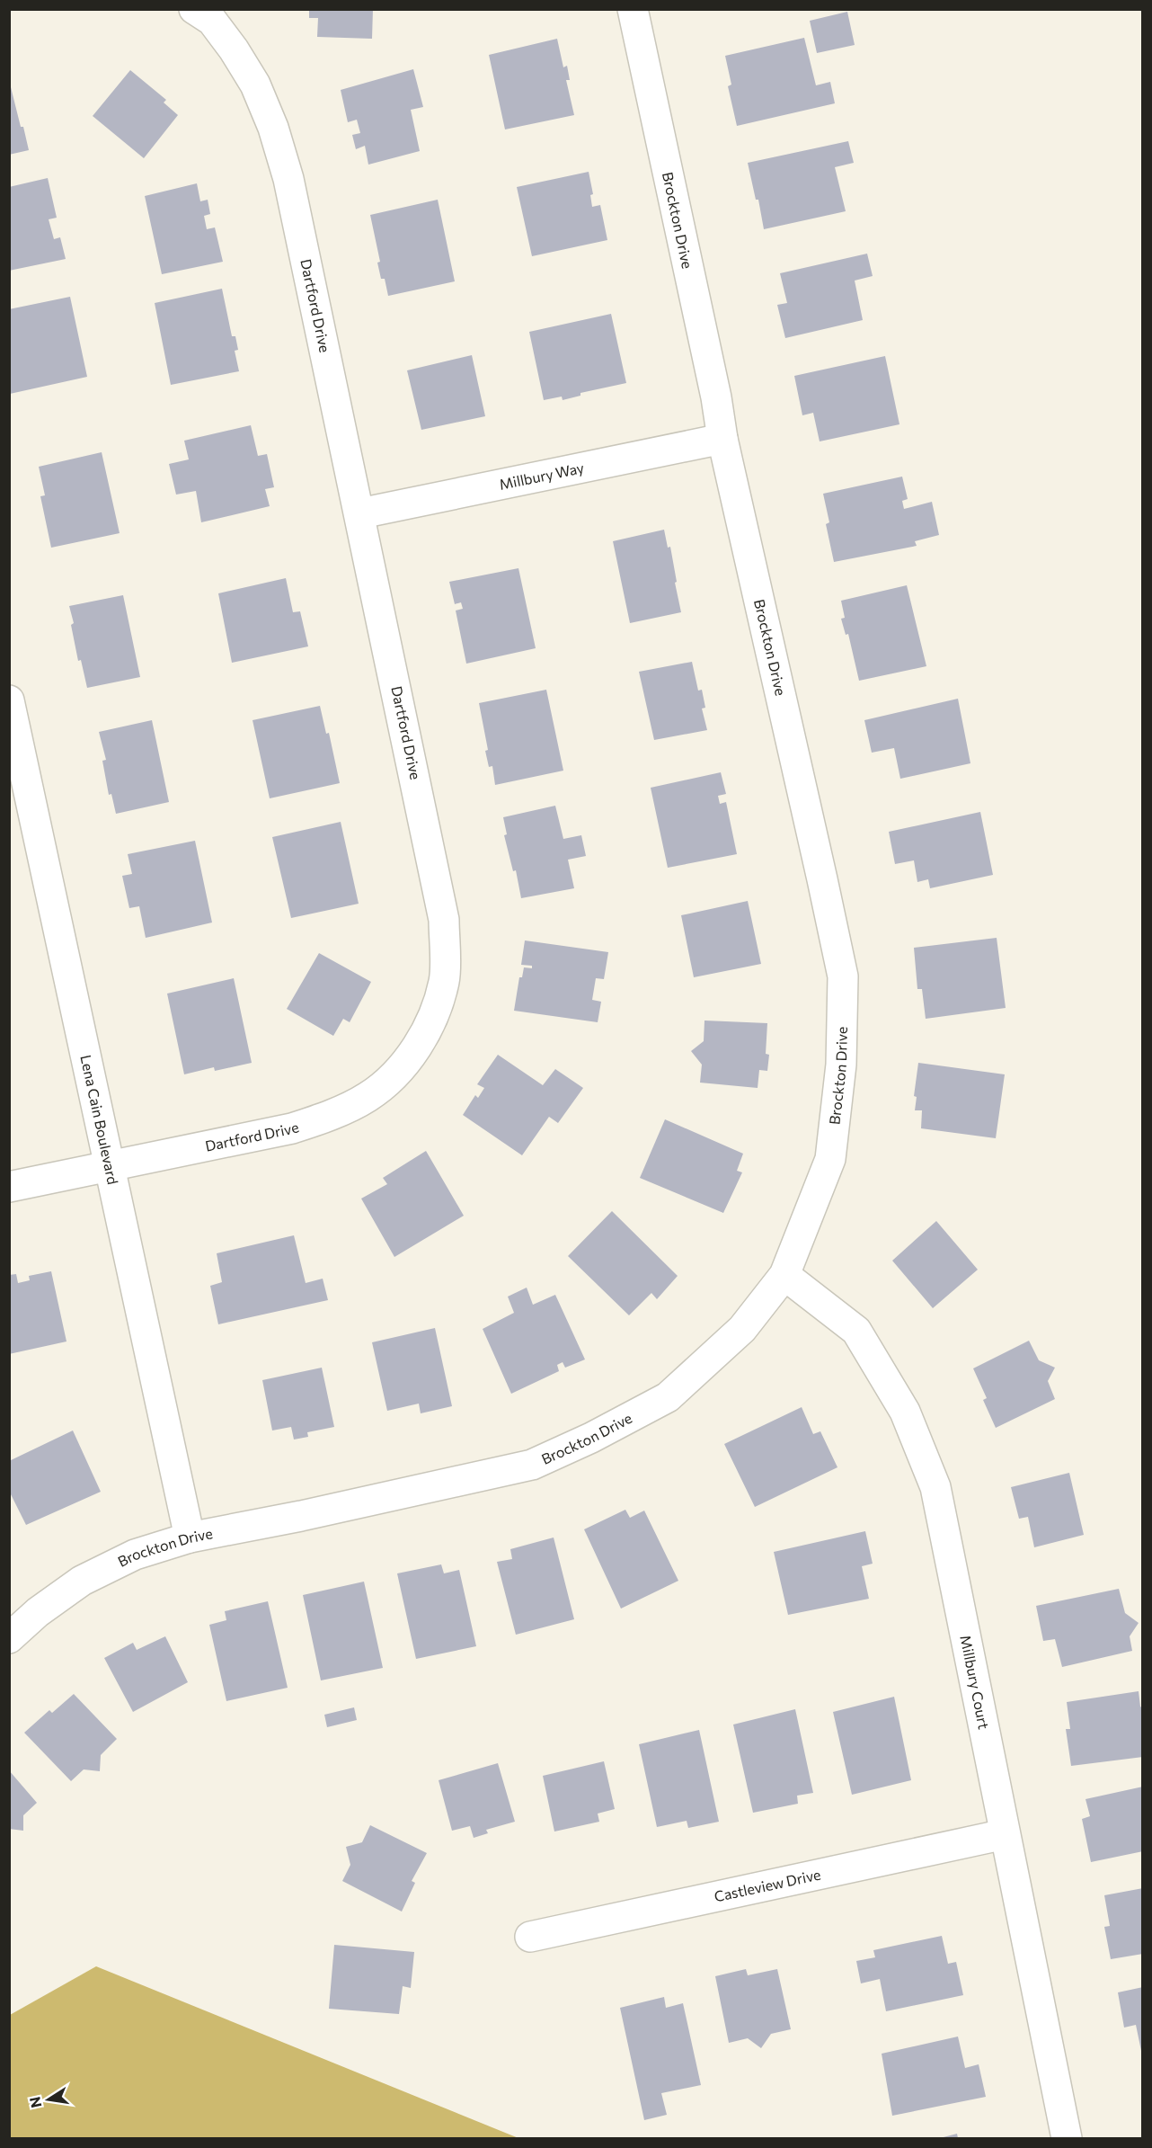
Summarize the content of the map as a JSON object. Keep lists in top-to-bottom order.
{
  "streets": {
    "street": [
      "Brockton Drive",
      "Dartford Drive",
      "Millbury Way",
      "Lena Cain Boulevard",
      "Millbury Court",
      "Castleview Drive"
    ]
  },
  "crossings": [
    ["Brockton Drive", "Millbury Way"],
    ["Brockton Drive", "Lena Cain Boulevard"],
    ["Brockton Drive", "Millbury Court"],
    ["Dartford Drive", "Millbury Way"],
    ["Dartford Drive", "Lena Cain Boulevard"],
    ["Millbury Court", "Castleview Drive"]
  ],
  "north": "left"
}
